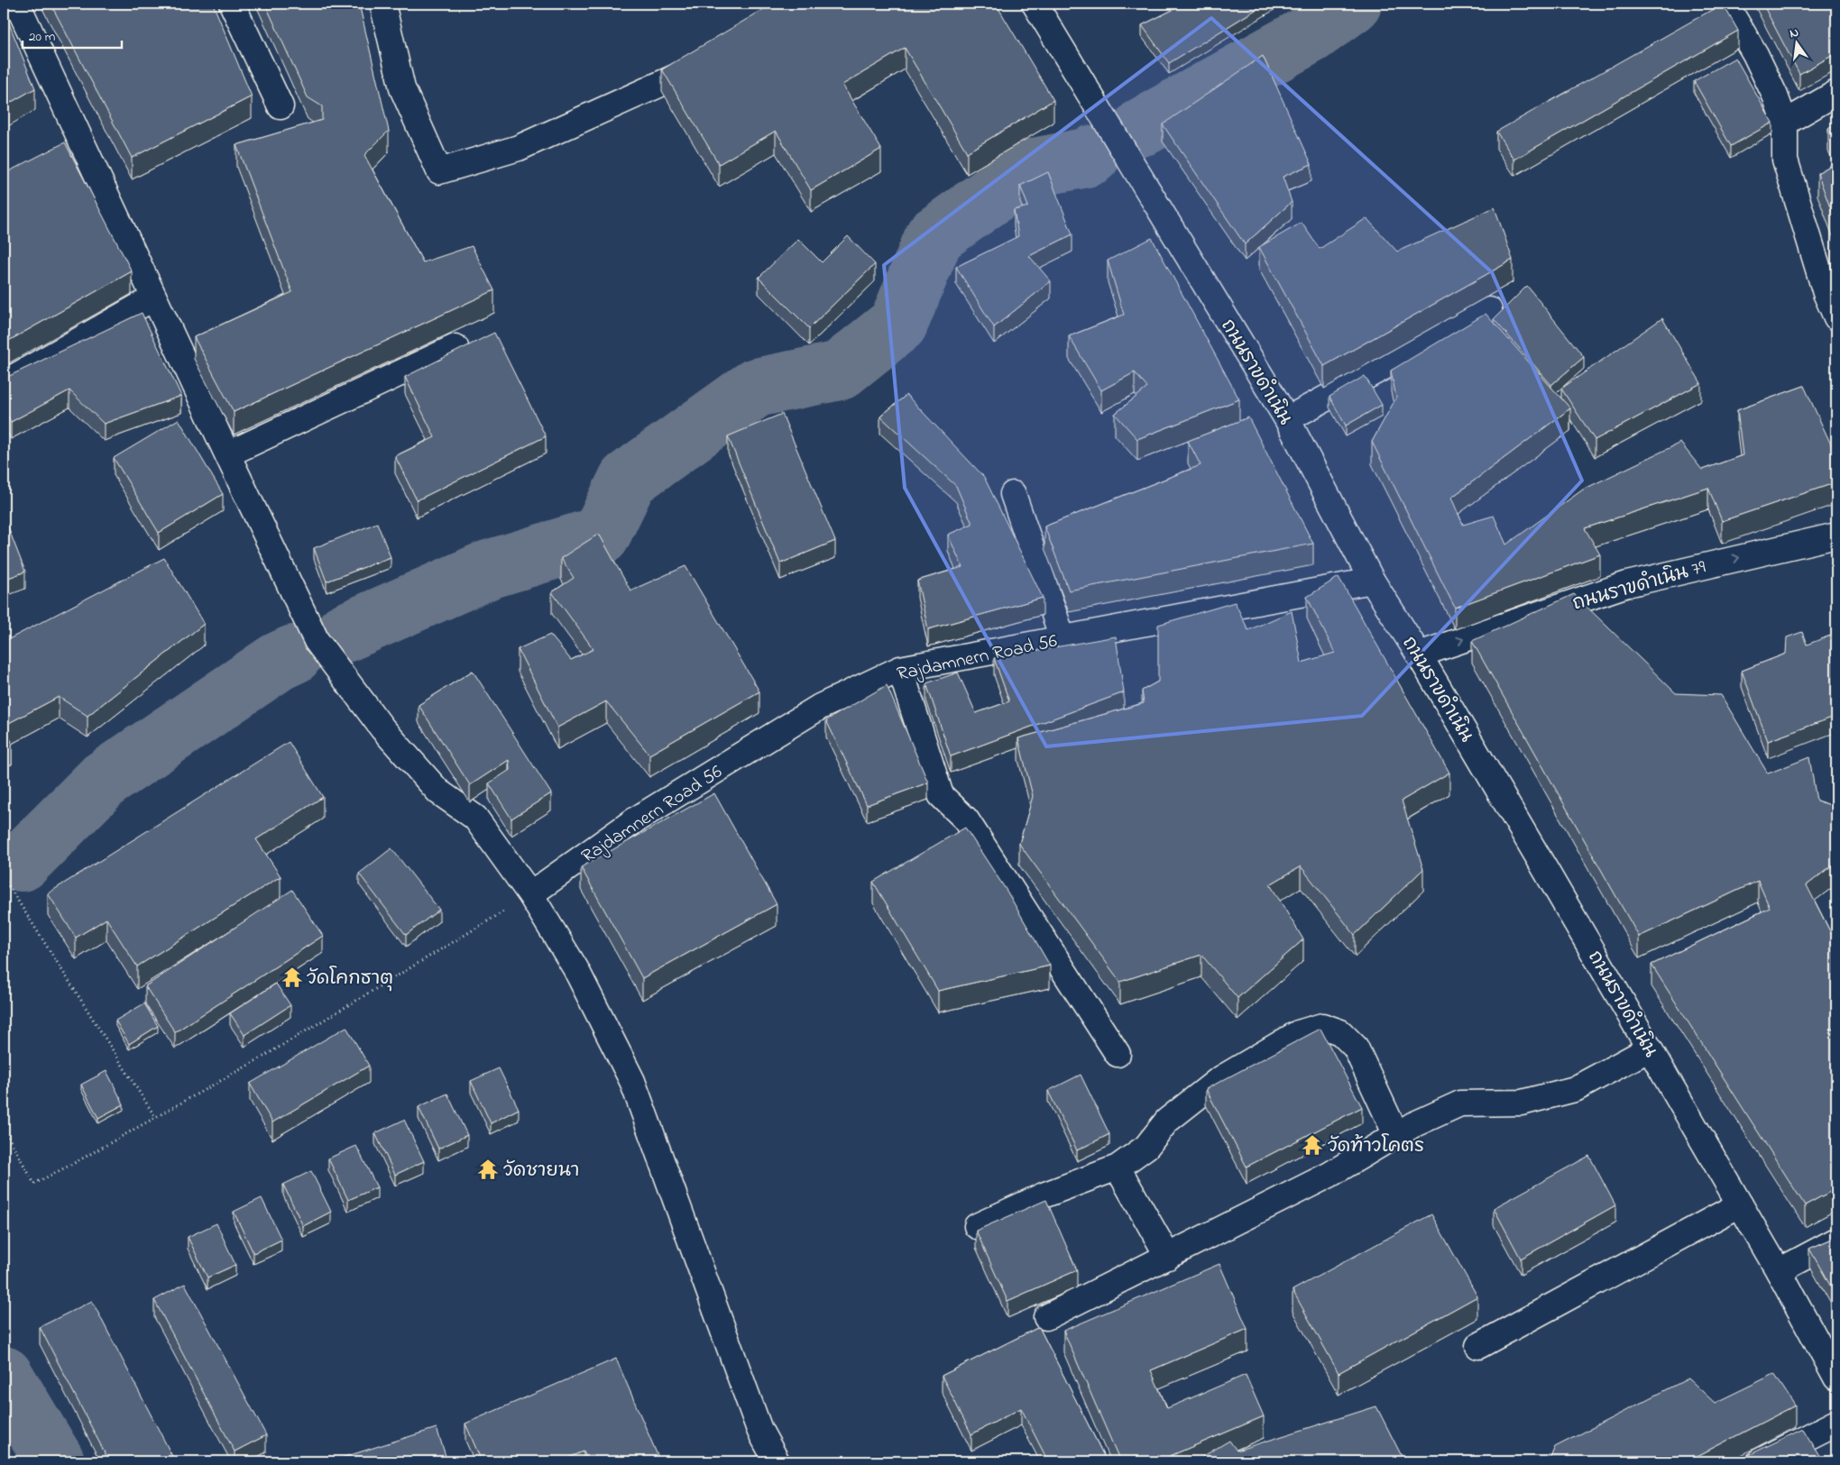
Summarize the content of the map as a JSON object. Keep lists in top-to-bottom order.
{
  "streets": {
    "street": ["ถนนราขดำเนิน", "ถนนราขดำเนิน 79", "Rajdamnern Road 56"]
  },
  "crossings": [
    ["ถนนราขดำเนิน", "ถนนราขดำเนิน 79"],
    ["ถนนราขดำเนิน", "Rajdamnern Road 56"]
  ],
  "one_way": ["ถนนราขดำเนิน 79"],
  "places": {
    "temple": ["วัดโคกธาตุ", "วัดท้าวโคตร", "วัดชายนา"]
  },
  "scale_bar": "20 m",
  "north": "top"
}
